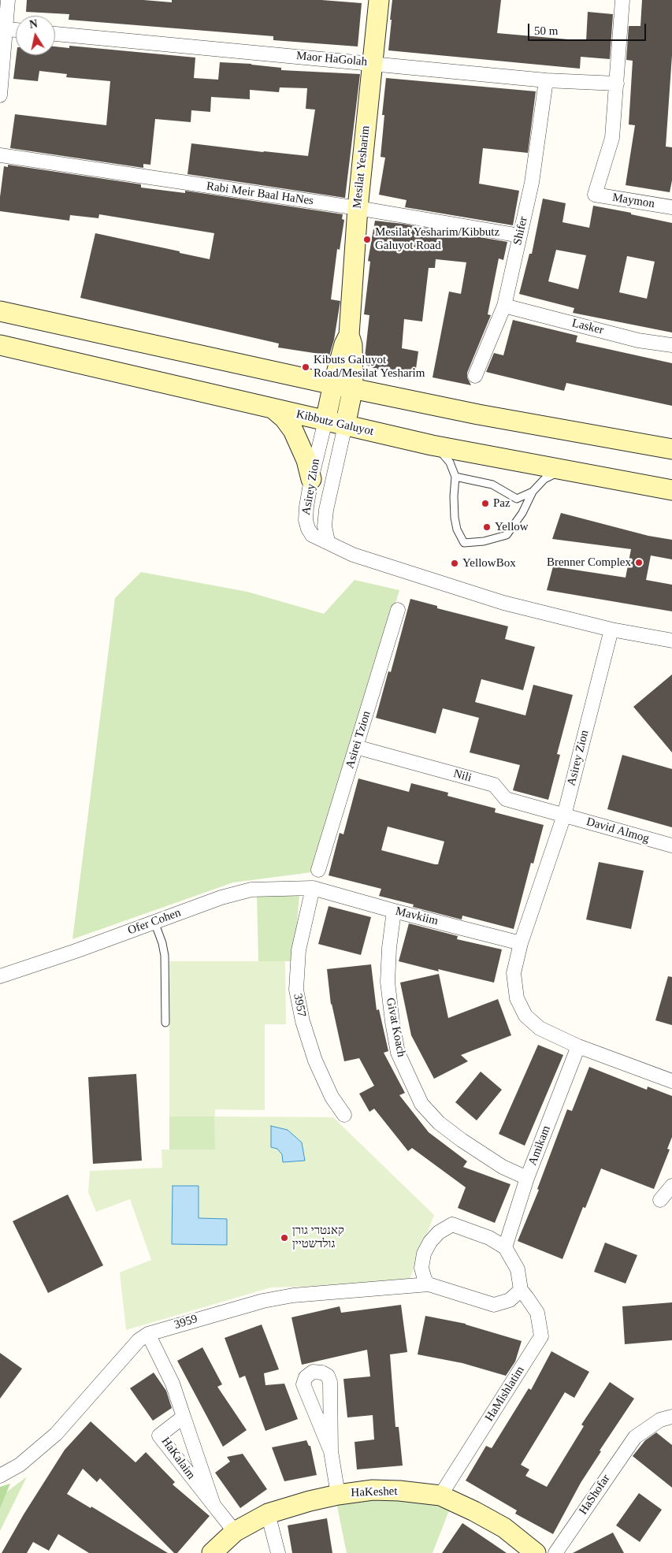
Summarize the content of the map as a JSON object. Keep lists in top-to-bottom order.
{
  "streets": {
    "main road": ["Mesilat Yesharim", "Kibbutz Galuyot", "HaKeshet"],
    "street": [
      "Maor HaGolah",
      "Rabi Meir Baal HaNes",
      "Maymon",
      "Shifer",
      "Lasker",
      "Asirey Zion",
      "Asirei Tzion",
      "Nili",
      "David Almog",
      "Mavkiim",
      "Ofer Cohen",
      "3957",
      "Givat Koach",
      "Amikam",
      "3959",
      "HaMishlatim",
      "HaKalaim",
      "HaShofar"
    ]
  },
  "crossings": [
    ["Maor HaGolah", "Mesilat Yesharim"],
    ["Maor HaGolah", "Maymon"],
    ["Maor HaGolah", "Shifer"],
    ["Mesilat Yesharim", "Rabi Meir Baal HaNes"],
    ["Mesilat Yesharim", "Kibbutz Galuyot"],
    ["Mesilat Yesharim", "Asirey Zion"],
    ["Rabi Meir Baal HaNes", "Shifer"],
    ["Shifer", "Lasker"],
    ["Kibbutz Galuyot", "Asirey Zion"],
    ["Asirey Zion", "Nili"],
    ["Asirey Zion", "David Almog"],
    ["Asirey Zion", "Mavkiim"],
    ["Asirey Zion", "Amikam"],
    ["Asirei Tzion", "Nili"],
    ["Nili", "David Almog"],
    ["Mavkiim", "Ofer Cohen"],
    ["Mavkiim", "3957"],
    ["Mavkiim", "Givat Koach"],
    ["Ofer Cohen", "3957"],
    ["Givat Koach", "Amikam"],
    ["Amikam", "3959"],
    ["Amikam", "HaMishlatim"],
    ["3959", "HaMishlatim"],
    ["3959", "HaKalaim"],
    ["HaMishlatim", "HaKeshet"],
    ["HaKalaim", "HaKeshet"]
  ],
  "places": [
    "Mesilat Yesharim/Kibbutz Galuyot Road",
    "Kibuts Galuyot Road/Mesilat Yesharim",
    "Paz",
    "Yellow",
    "Brenner Complex",
    "YellowBox",
    "קאנטרי גורן גולדשטיין"
  ],
  "scale_bar": "50 m",
  "north": "top"
}
